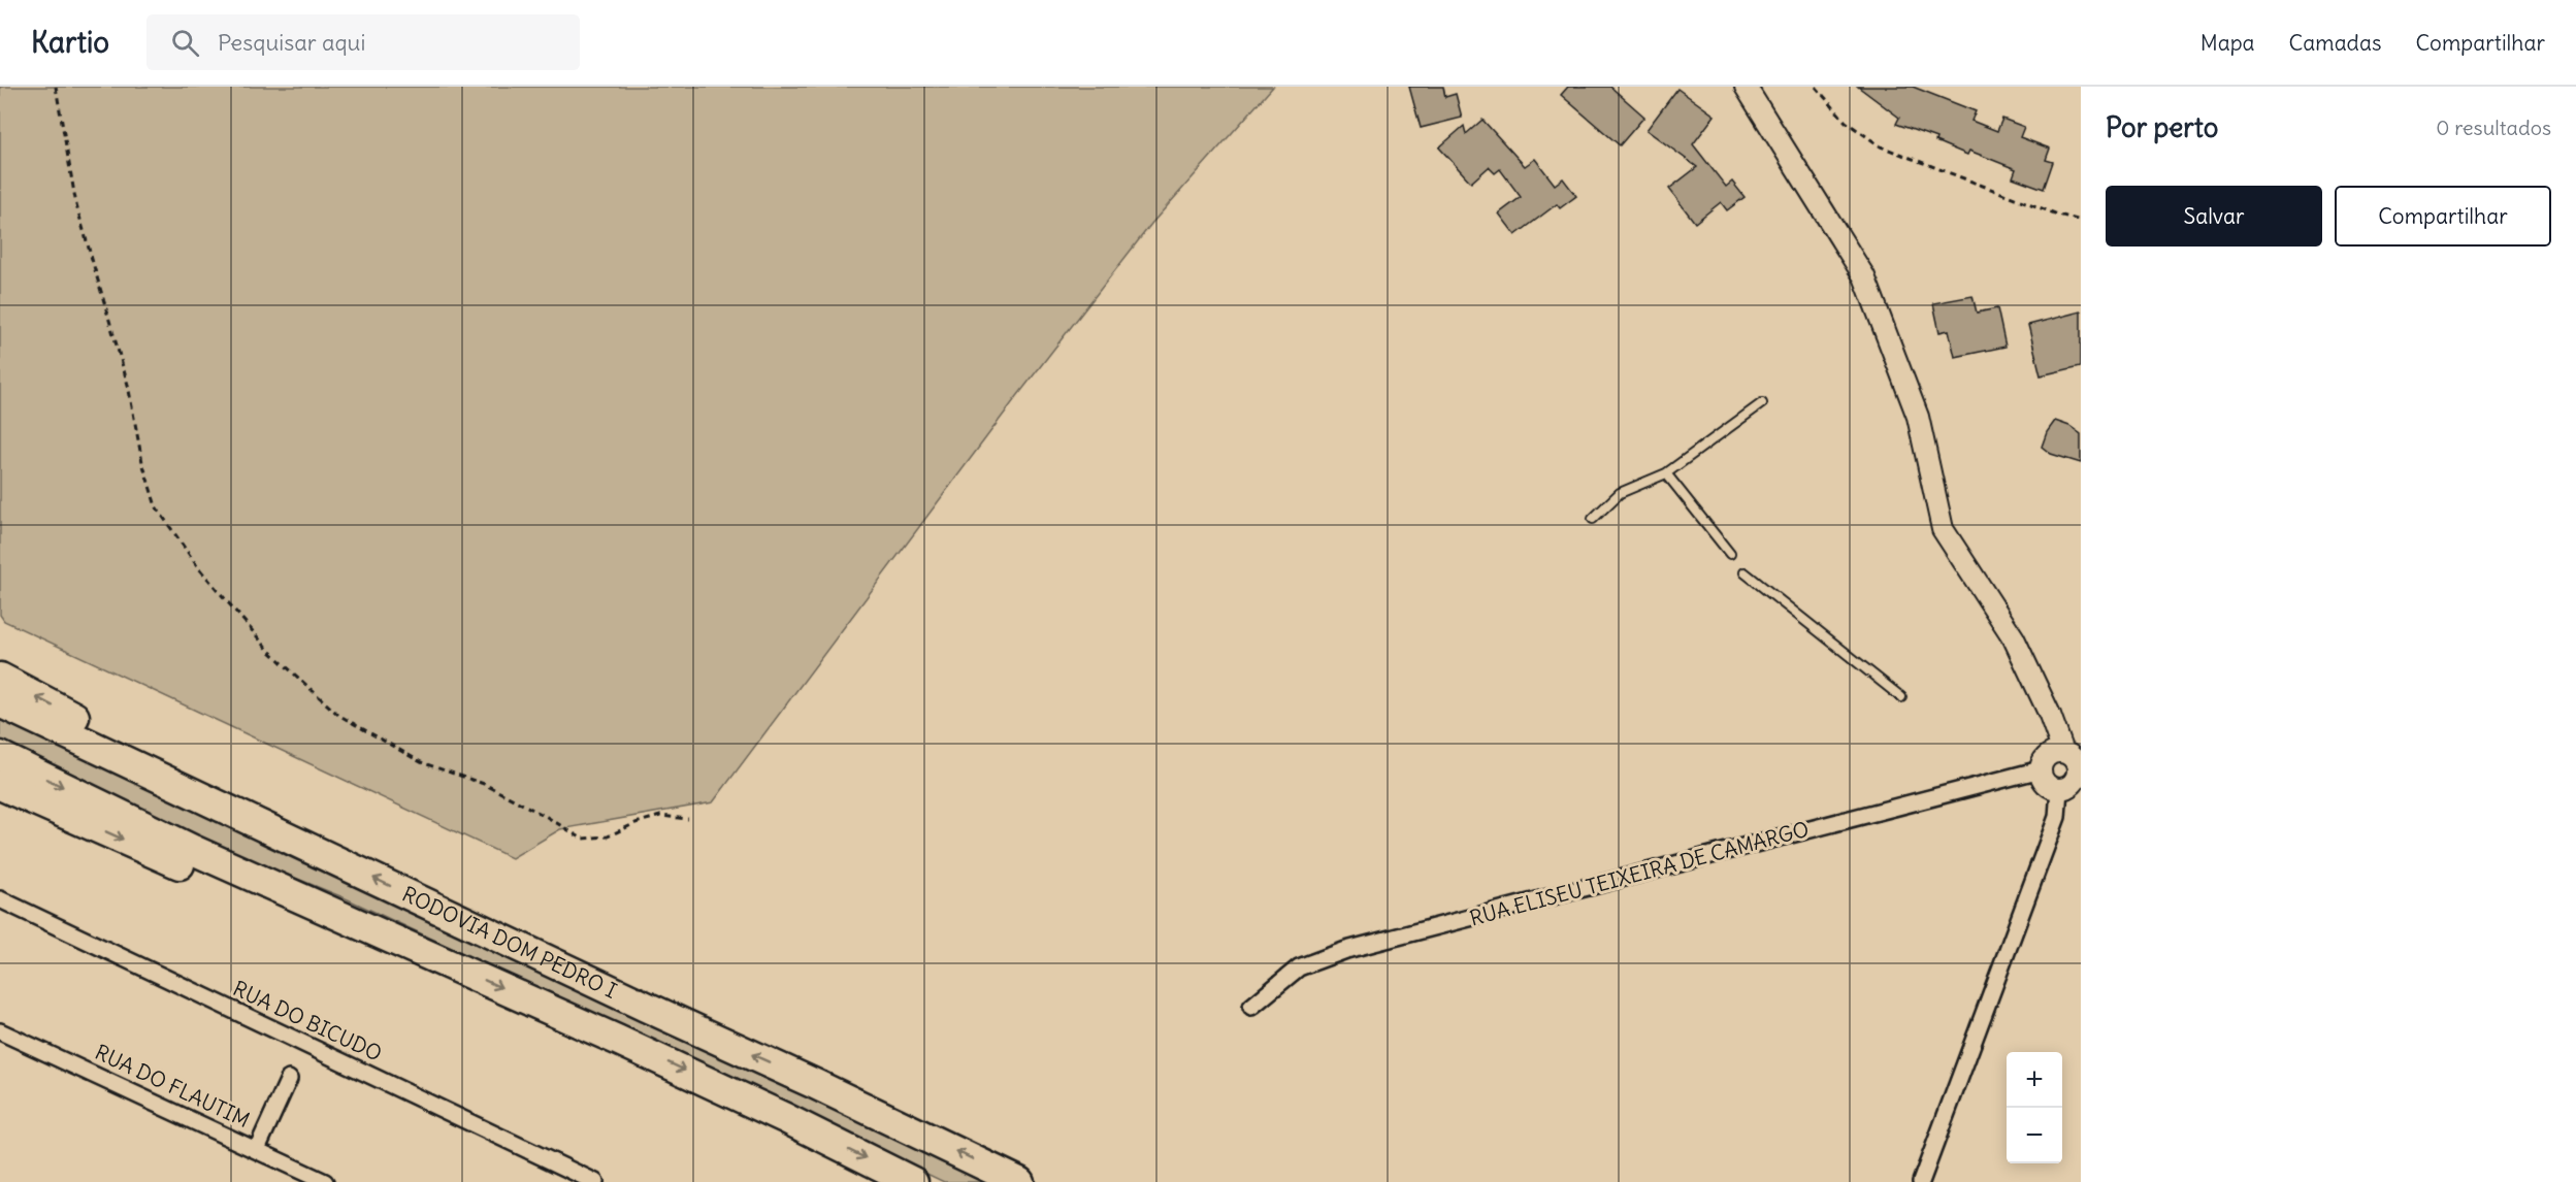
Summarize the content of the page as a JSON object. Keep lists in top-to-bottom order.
{
  "streets": {
    "highway": ["RODOVIA DOM PEDRO I"],
    "street": ["RUA ELISEU TEIXEIRA DE CAMARGO", "RUA DO BICUDO", "RUA DO FLAUTIM"]
  },
  "page": {
    "header": "Kartio",
    "search": "Pesquisar aqui",
    "nav": ["Mapa", "Camadas", "Compartilhar"],
    "heading": ["Por perto", "0 resultados"],
    "buttons": ["Salvar", "Compartilhar"],
    "map_buttons": ["+", "−"]
  }
}
